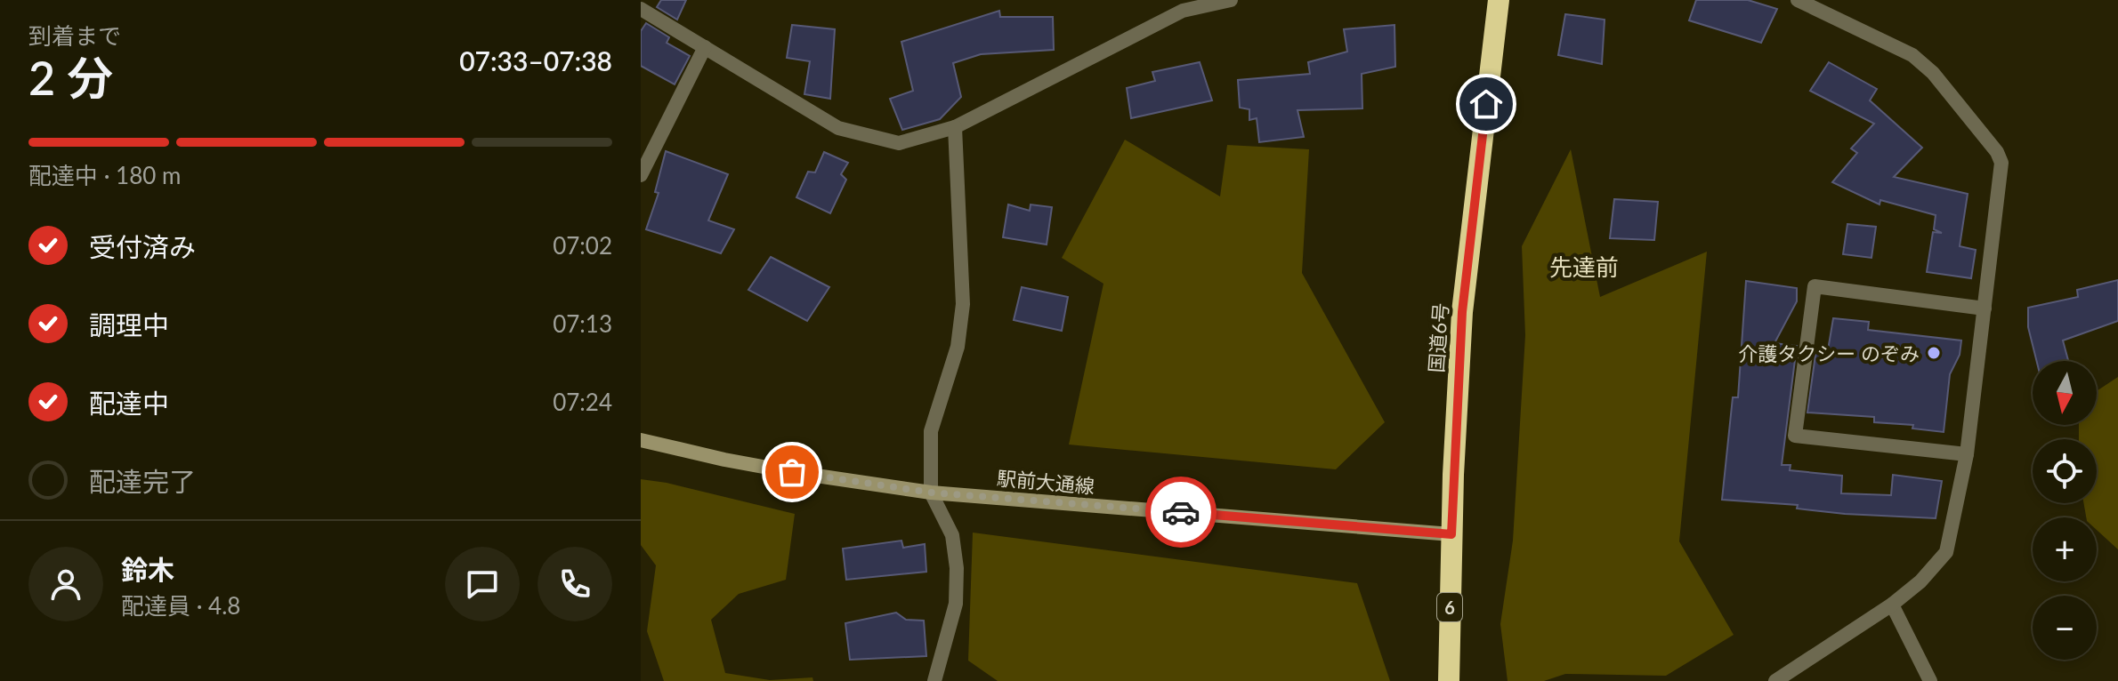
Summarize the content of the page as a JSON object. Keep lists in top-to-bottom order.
{
  "streets": {
    "highway": ["国道6号", "6"],
    "main road": ["駅前大通線"]
  },
  "crossings": [
    ["国道6号", "駅前大通線"]
  ],
  "districts": ["先達前"],
  "places": ["介護タクシー のぞみ"],
  "north": "bottom",
  "page": {
    "heading": ["2 分", "到着まで", "07:33–07:38"],
    "panel": ["鈴木", "配達員 · 4.8"],
    "bar": "配達中 · 180 m",
    "list": [
      ["受付済み", "07:02"],
      ["調理中", "07:13"],
      ["配達中", "07:24"],
      "配達完了"
    ],
    "map_buttons": ["+", "−"]
  }
}
